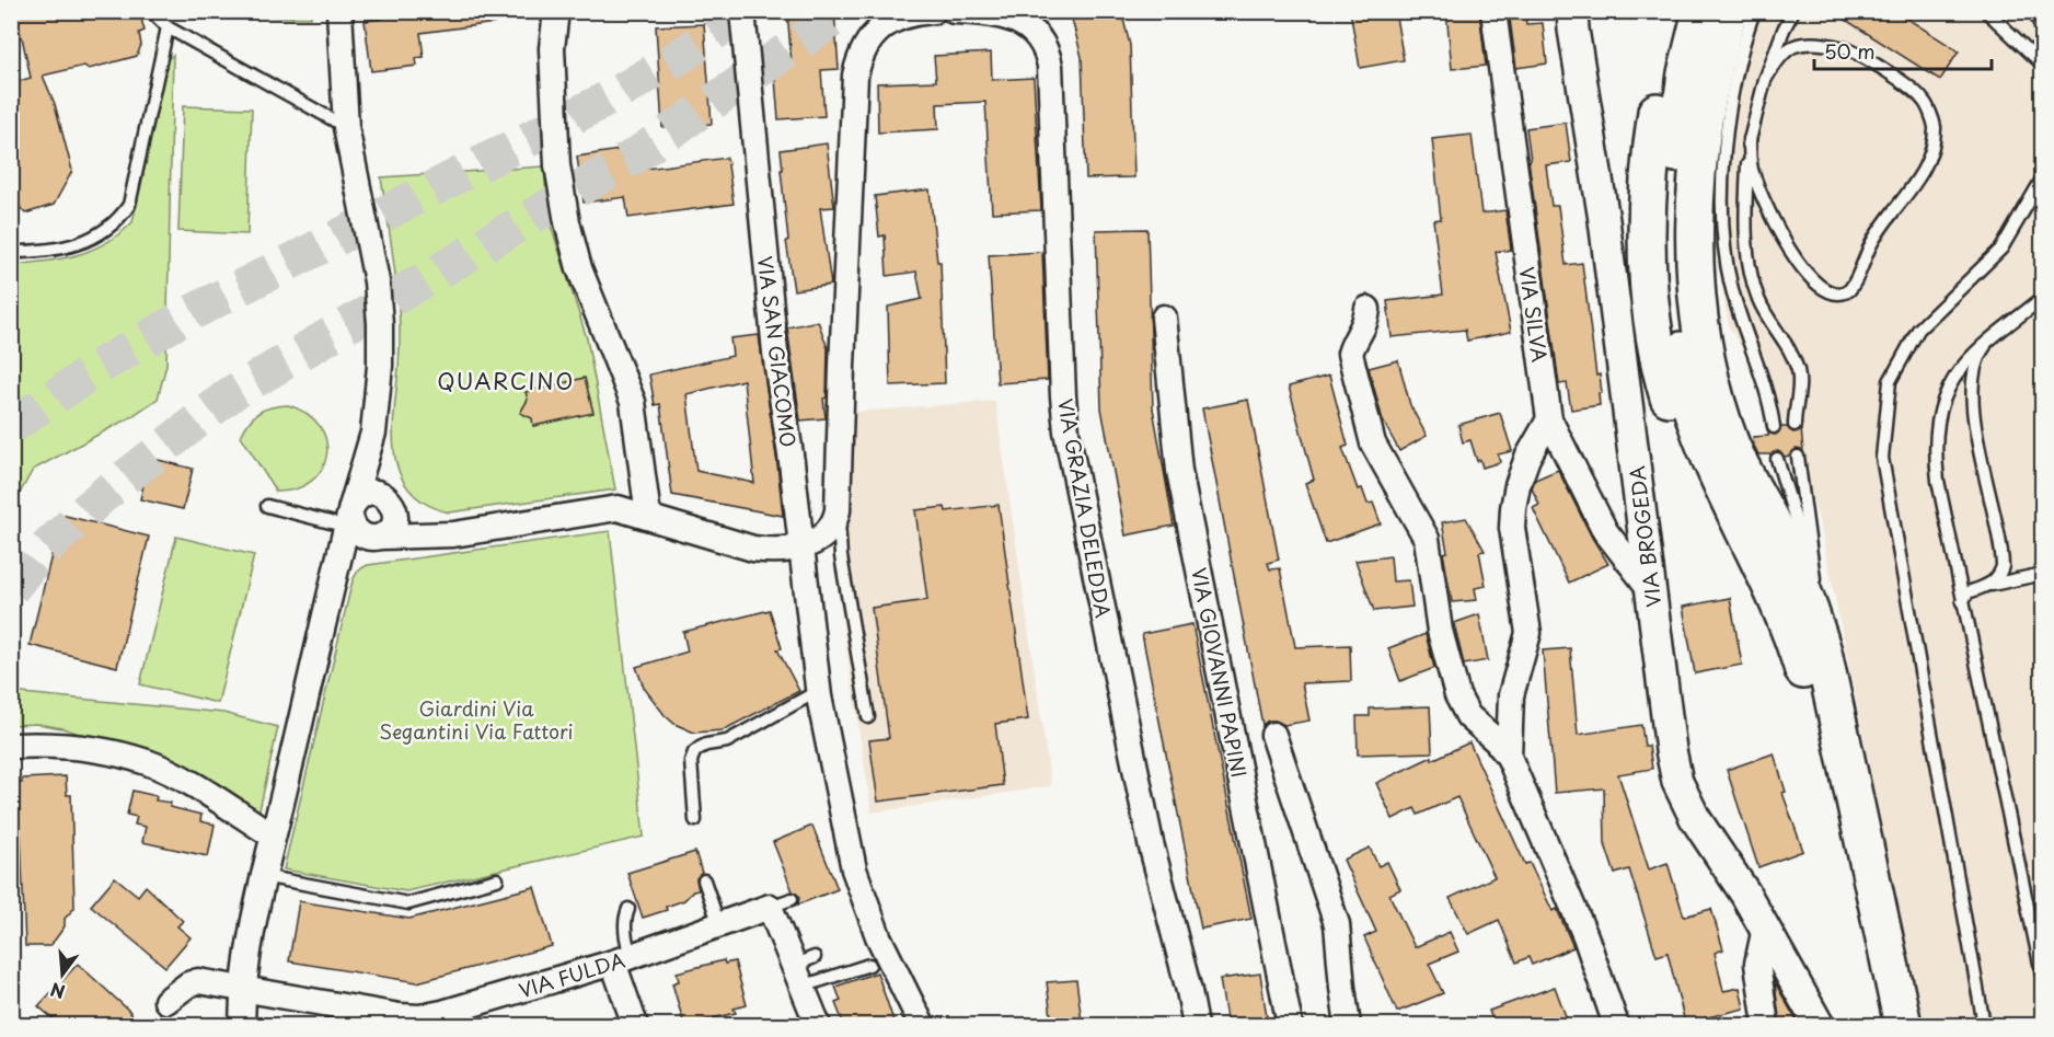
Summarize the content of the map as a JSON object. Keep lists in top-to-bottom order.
{
  "streets": {
    "street": [
      "VIA SILVA",
      "VIA SAN GIACOMO",
      "VIA GRAZIA DELEDDA",
      "VIA BROGEDA",
      "VIA GIOVANNI PAPINI",
      "VIA FULDA"
    ]
  },
  "crossings": [
    ["VIA SILVA", "VIA BROGEDA"]
  ],
  "districts": ["QUARCINO"],
  "parks": ["Giardini Via Segantini Via Fattori"],
  "scale_bar": "50 m",
  "north": "bottom"
}
